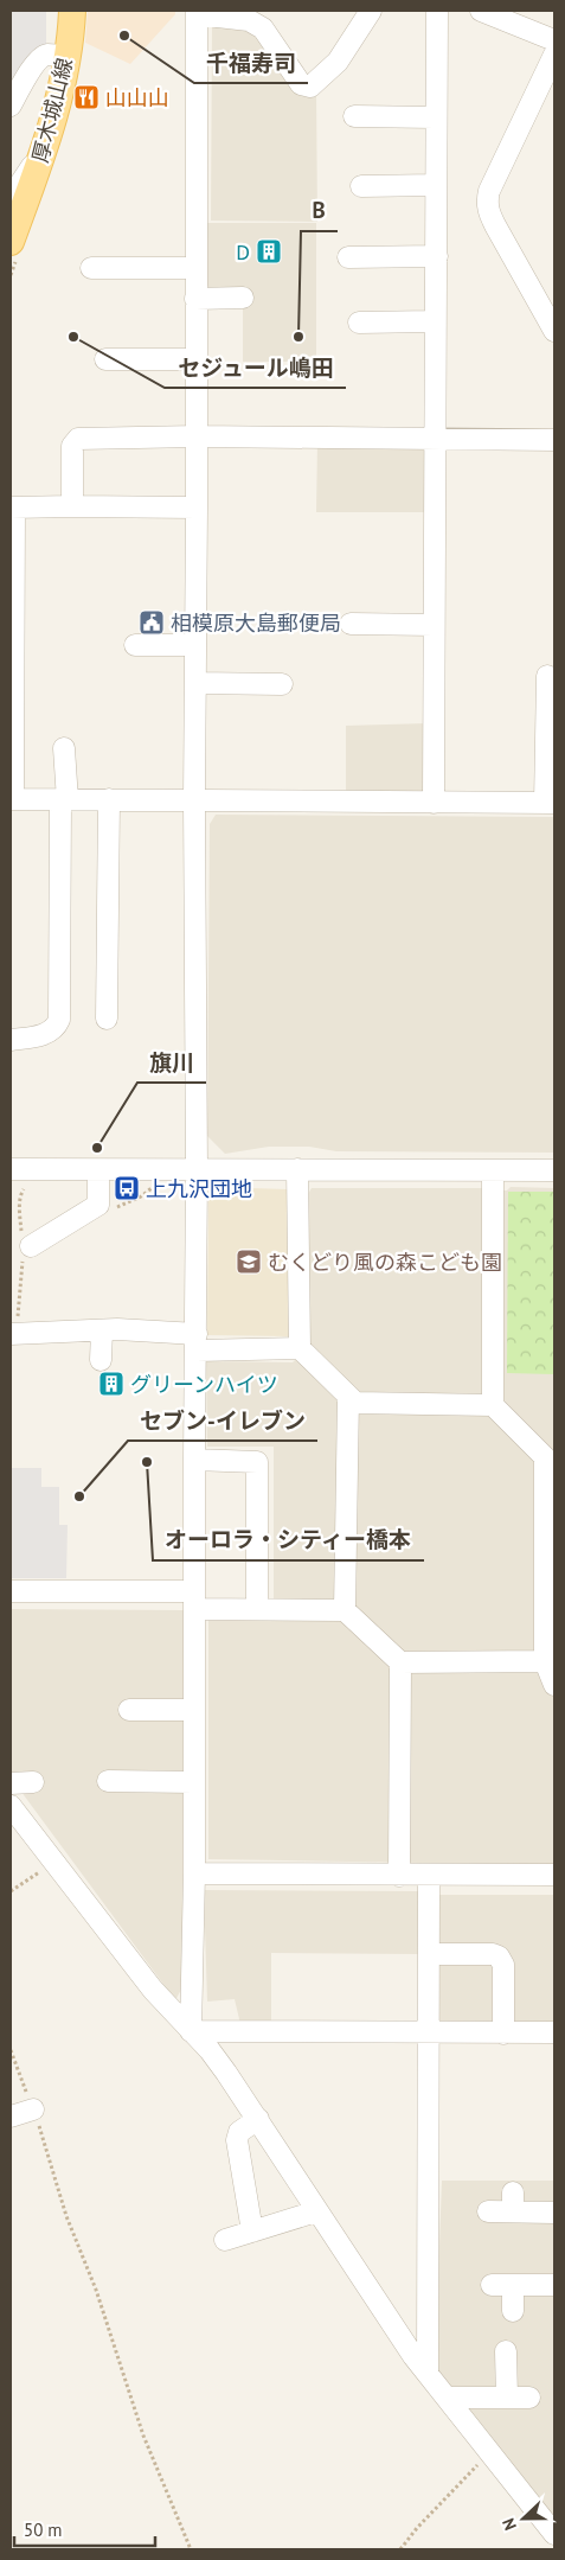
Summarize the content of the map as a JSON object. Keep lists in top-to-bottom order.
{
  "streets": {
    "main road": ["厚木城山線"]
  },
  "places": {
    "other": [
      "千福寿司",
      "セジュール嶋田",
      "B",
      "旗川",
      "オーロラ・シティー橋本",
      "セブン-イレブン"
    ],
    "restaurant": ["山山山"],
    "building": ["D", "グリーンハイツ"],
    "public building": ["相模原大島郵便局"],
    "bus stop": ["上九沢団地"],
    "school or university": ["むくどり風の森こども園"]
  },
  "scale_bar": "50 m",
  "north": "left"
}
